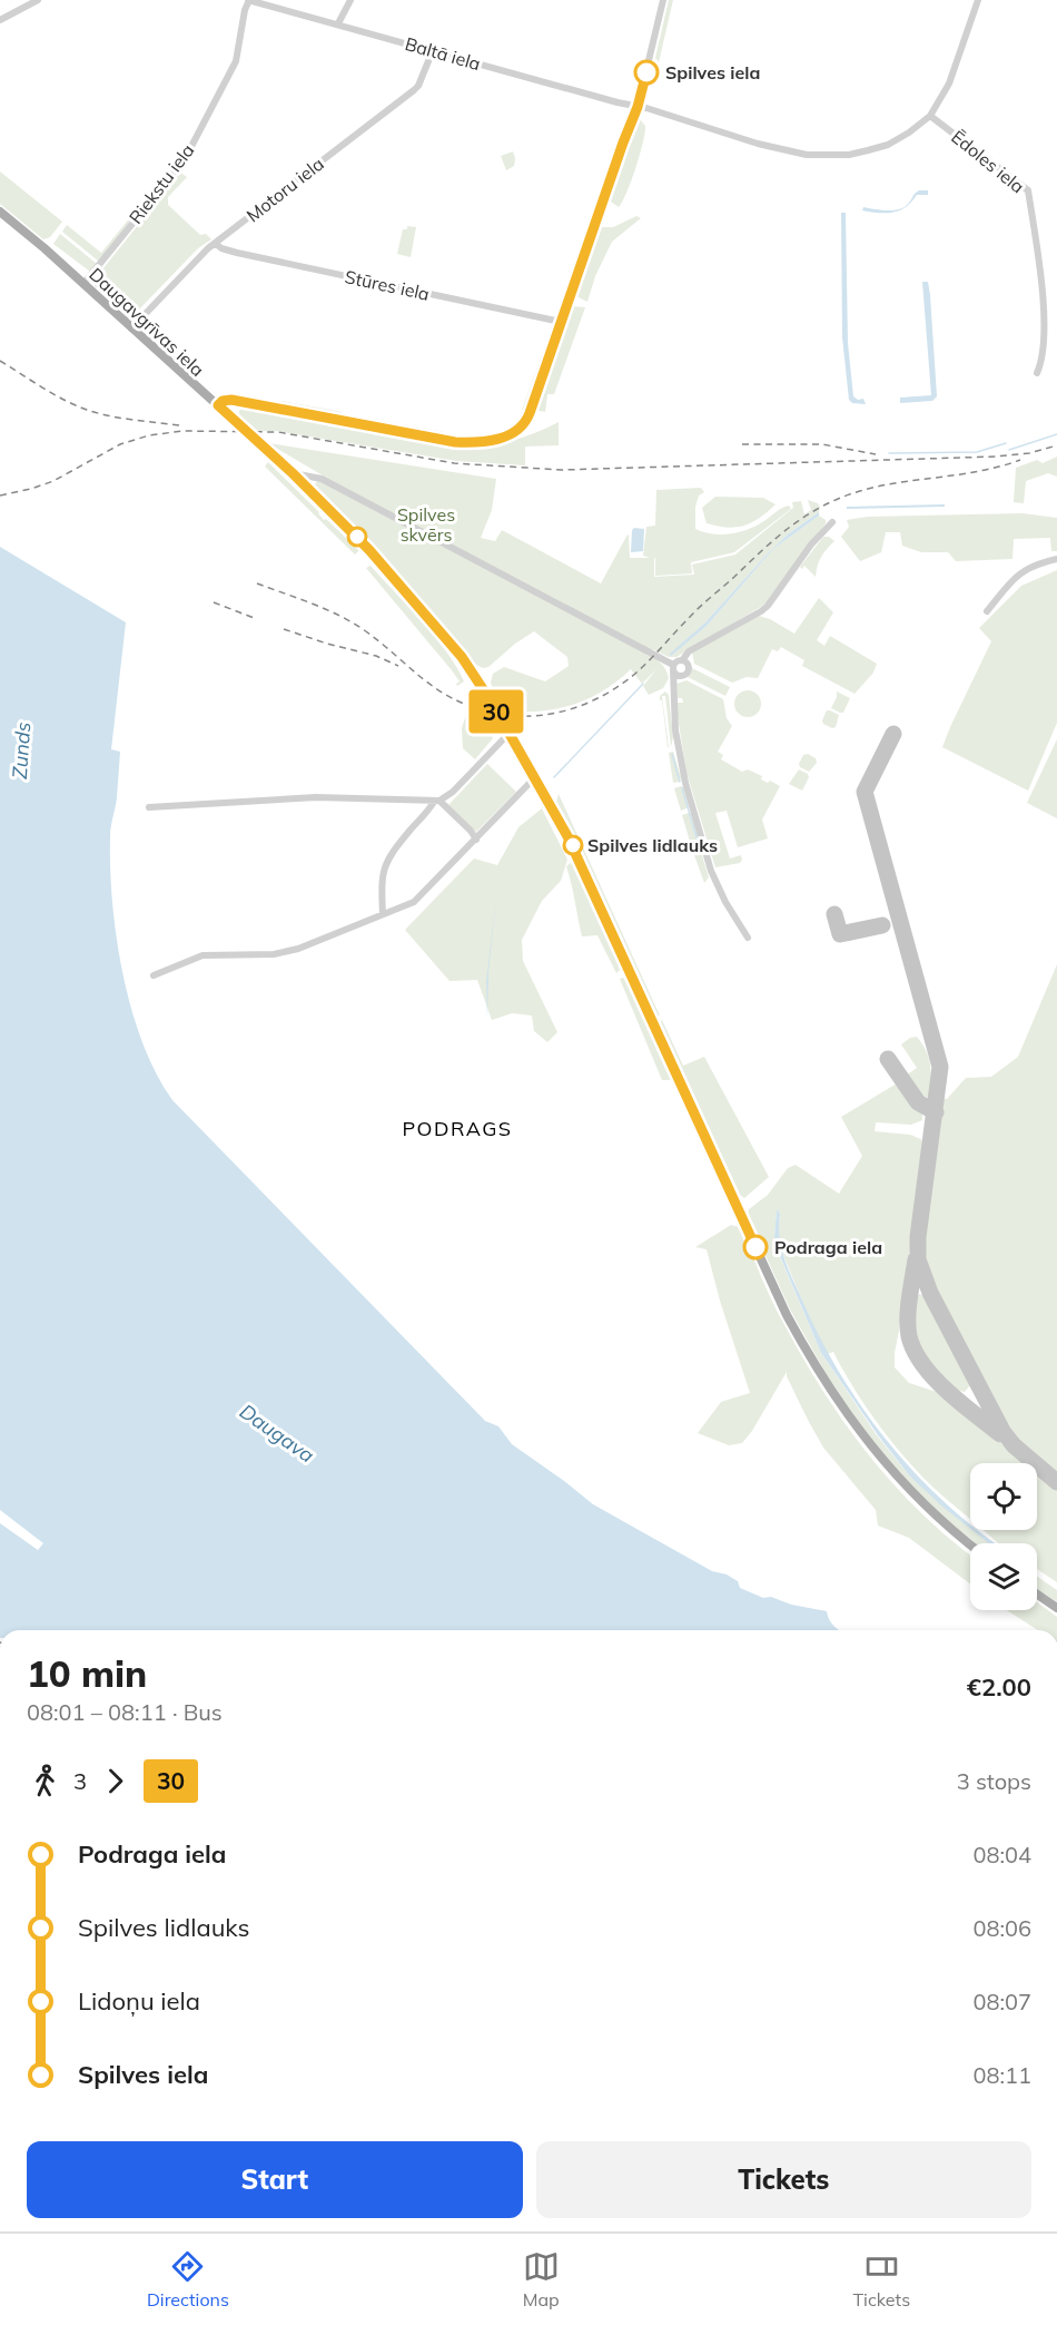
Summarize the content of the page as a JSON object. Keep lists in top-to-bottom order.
{
  "streets": {
    "main road": ["Daugavgrīvas iela"],
    "street": [
      "Baltā iela",
      "Ēdoles iela",
      "Riekstu iela",
      "Motoru iela",
      "Stūres iela"
    ]
  },
  "crossings": [
    ["Baltā iela", "Riekstu iela"],
    ["Baltā iela", "Motoru iela"],
    ["Riekstu iela", "Daugavgrīvas iela"],
    ["Motoru iela", "Stūres iela"],
    ["Motoru iela", "Daugavgrīvas iela"]
  ],
  "districts": ["PODRAGS"],
  "water": ["Zunds", "Daugava"],
  "parks": ["Spilves skvērs"],
  "places": ["Spilves iela", "Spilves lidlauks", "Podraga iela"],
  "lines": ["bus line 30"],
  "page": {
    "on_map": "30",
    "heading": ["10 min", "08:01 – 08:11 · Bus", "€2.00"],
    "legs": ["3", "30", "3 stops"],
    "list": [
      {
        "name": "Podraga iela",
        "value": "08:04"
      },
      {
        "name": "Spilves lidlauks",
        "value": "08:06"
      },
      {
        "name": "Lidoņu iela",
        "value": "08:07"
      },
      {
        "name": "Spilves iela",
        "value": "08:11"
      }
    ],
    "buttons": ["Start", "Tickets"],
    "tabs": ["Directions", "Map", "Tickets"]
  }
}
